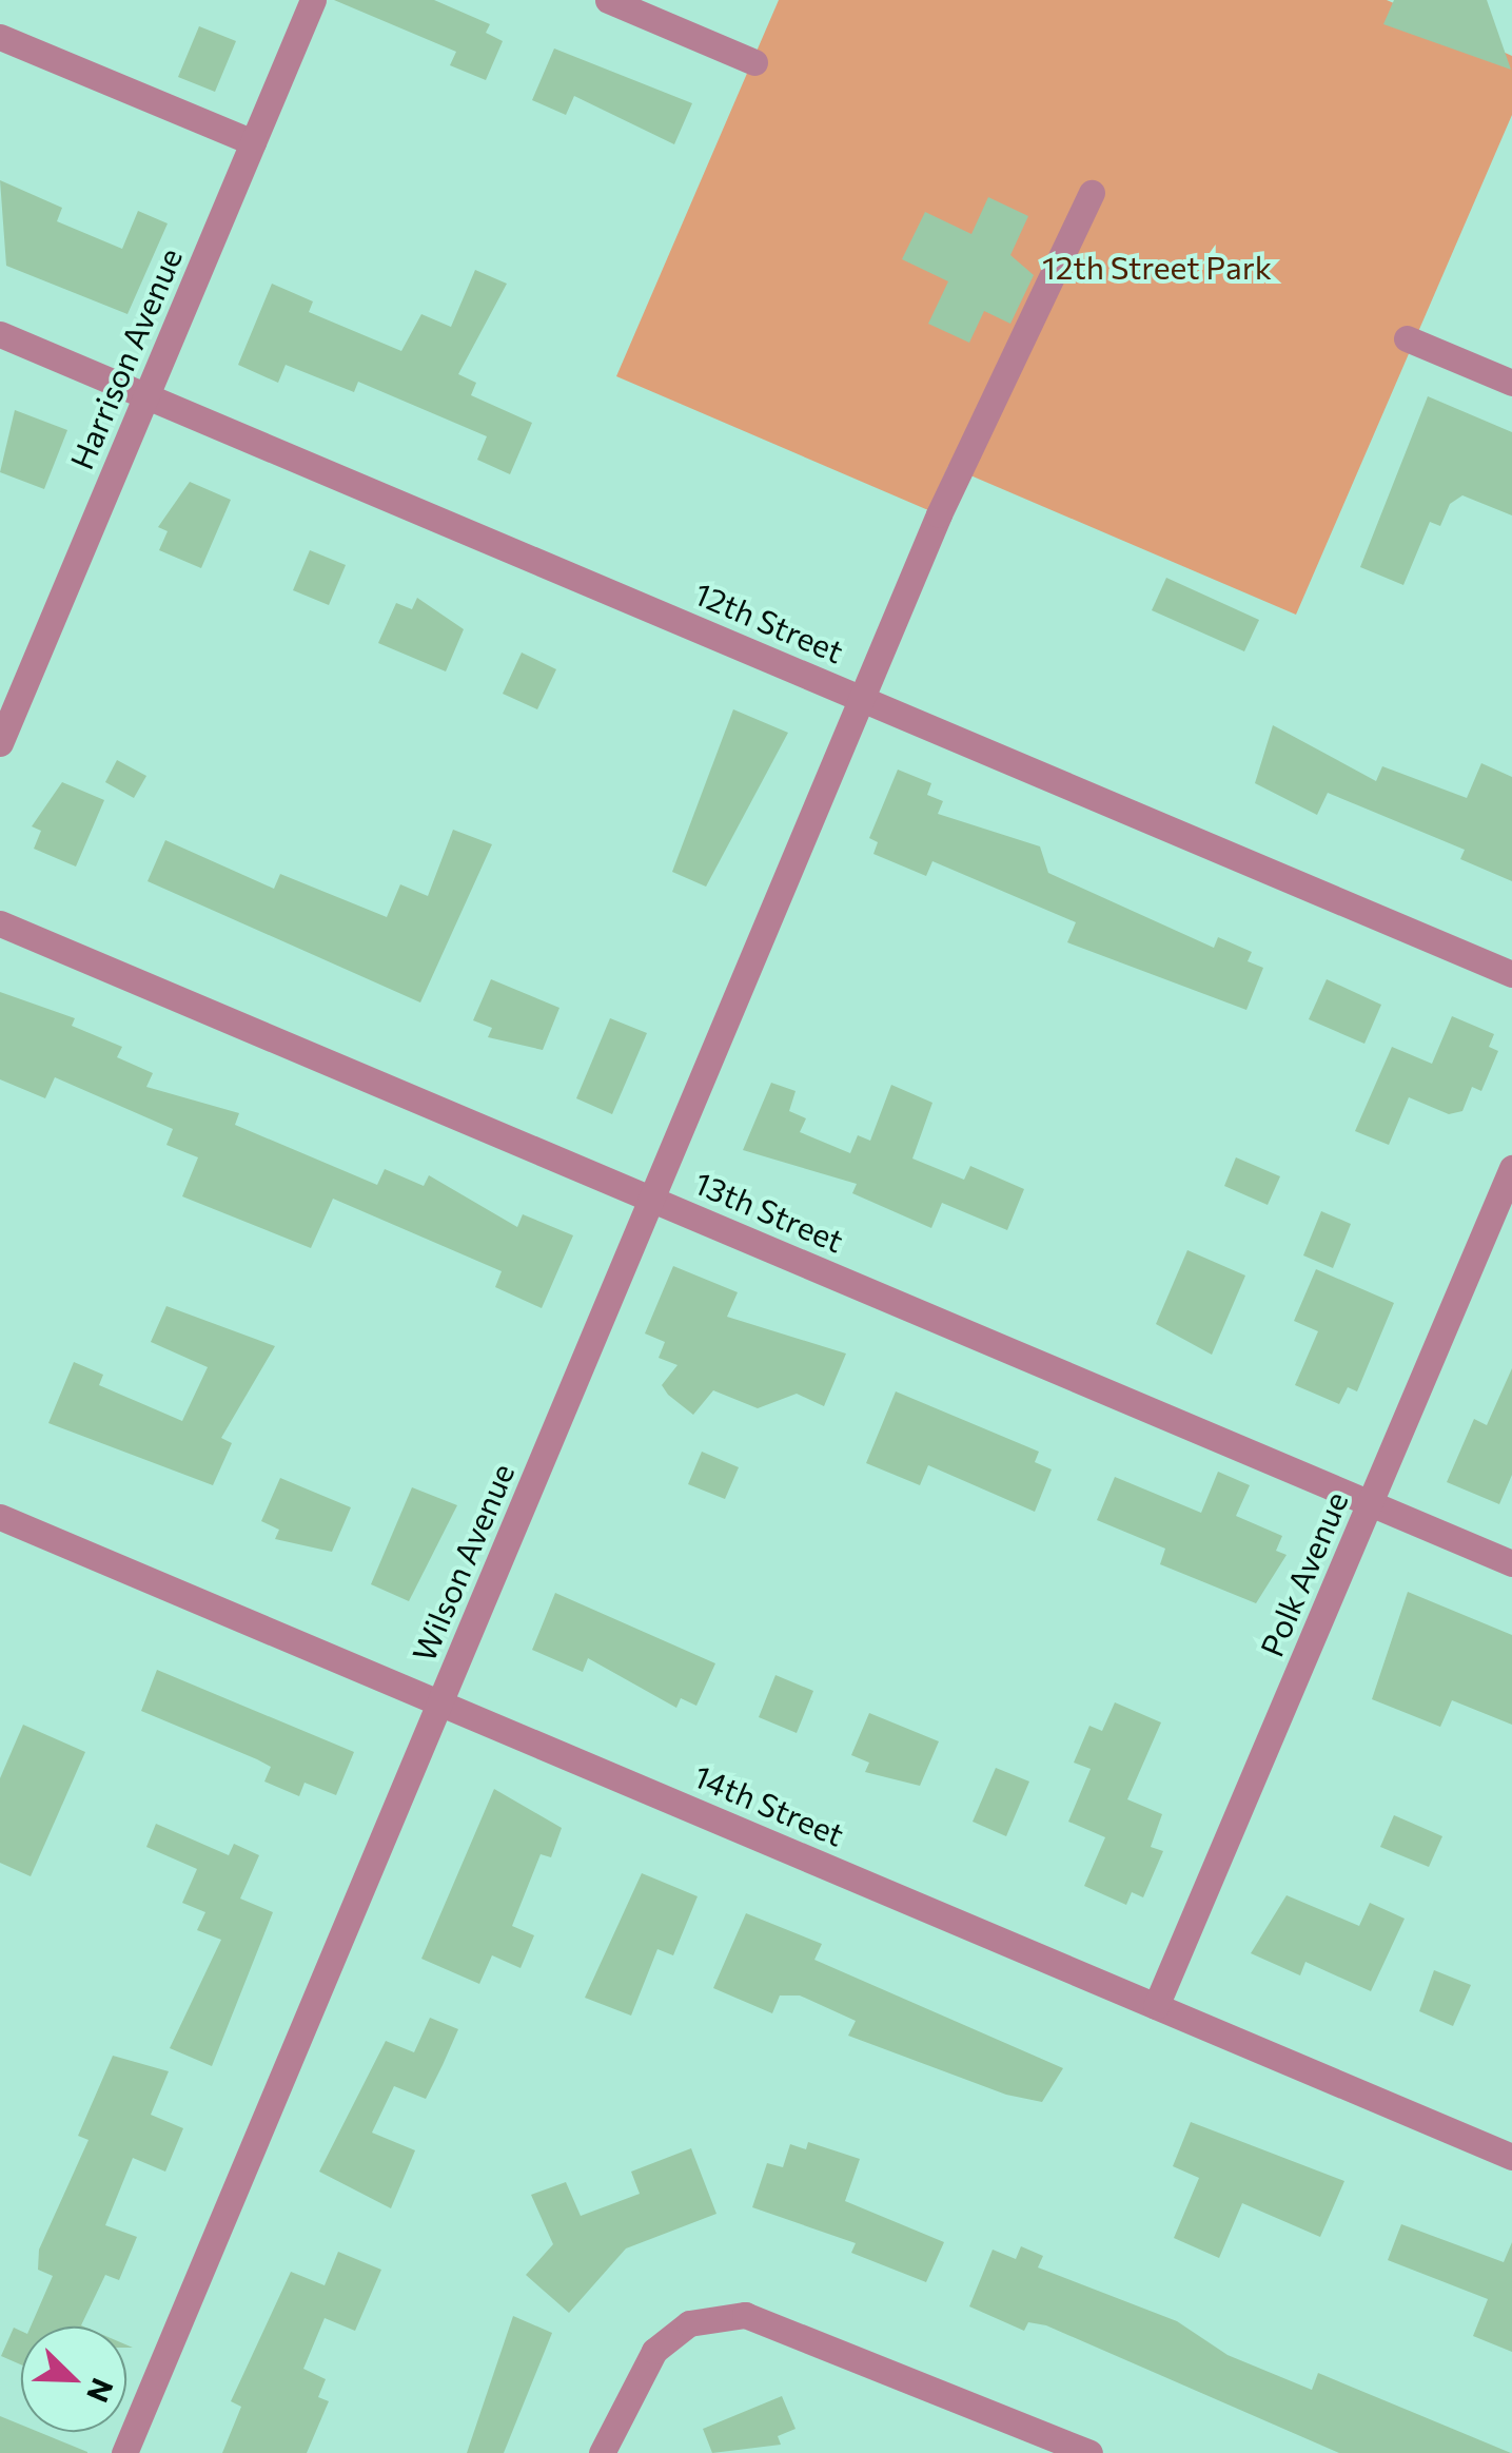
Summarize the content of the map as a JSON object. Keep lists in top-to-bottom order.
{
  "streets": {
    "street": [
      "Harrison Avenue",
      "12th Street",
      "13th Street",
      "Wilson Avenue",
      "Polk Avenue",
      "14th Street"
    ]
  },
  "crossings": [
    ["Harrison Avenue", "12th Street"],
    ["12th Street", "Wilson Avenue"],
    ["13th Street", "Wilson Avenue"],
    ["13th Street", "Polk Avenue"],
    ["Wilson Avenue", "14th Street"],
    ["Polk Avenue", "14th Street"]
  ],
  "parks": ["12th Street Park"],
  "north": "bottom right"
}
